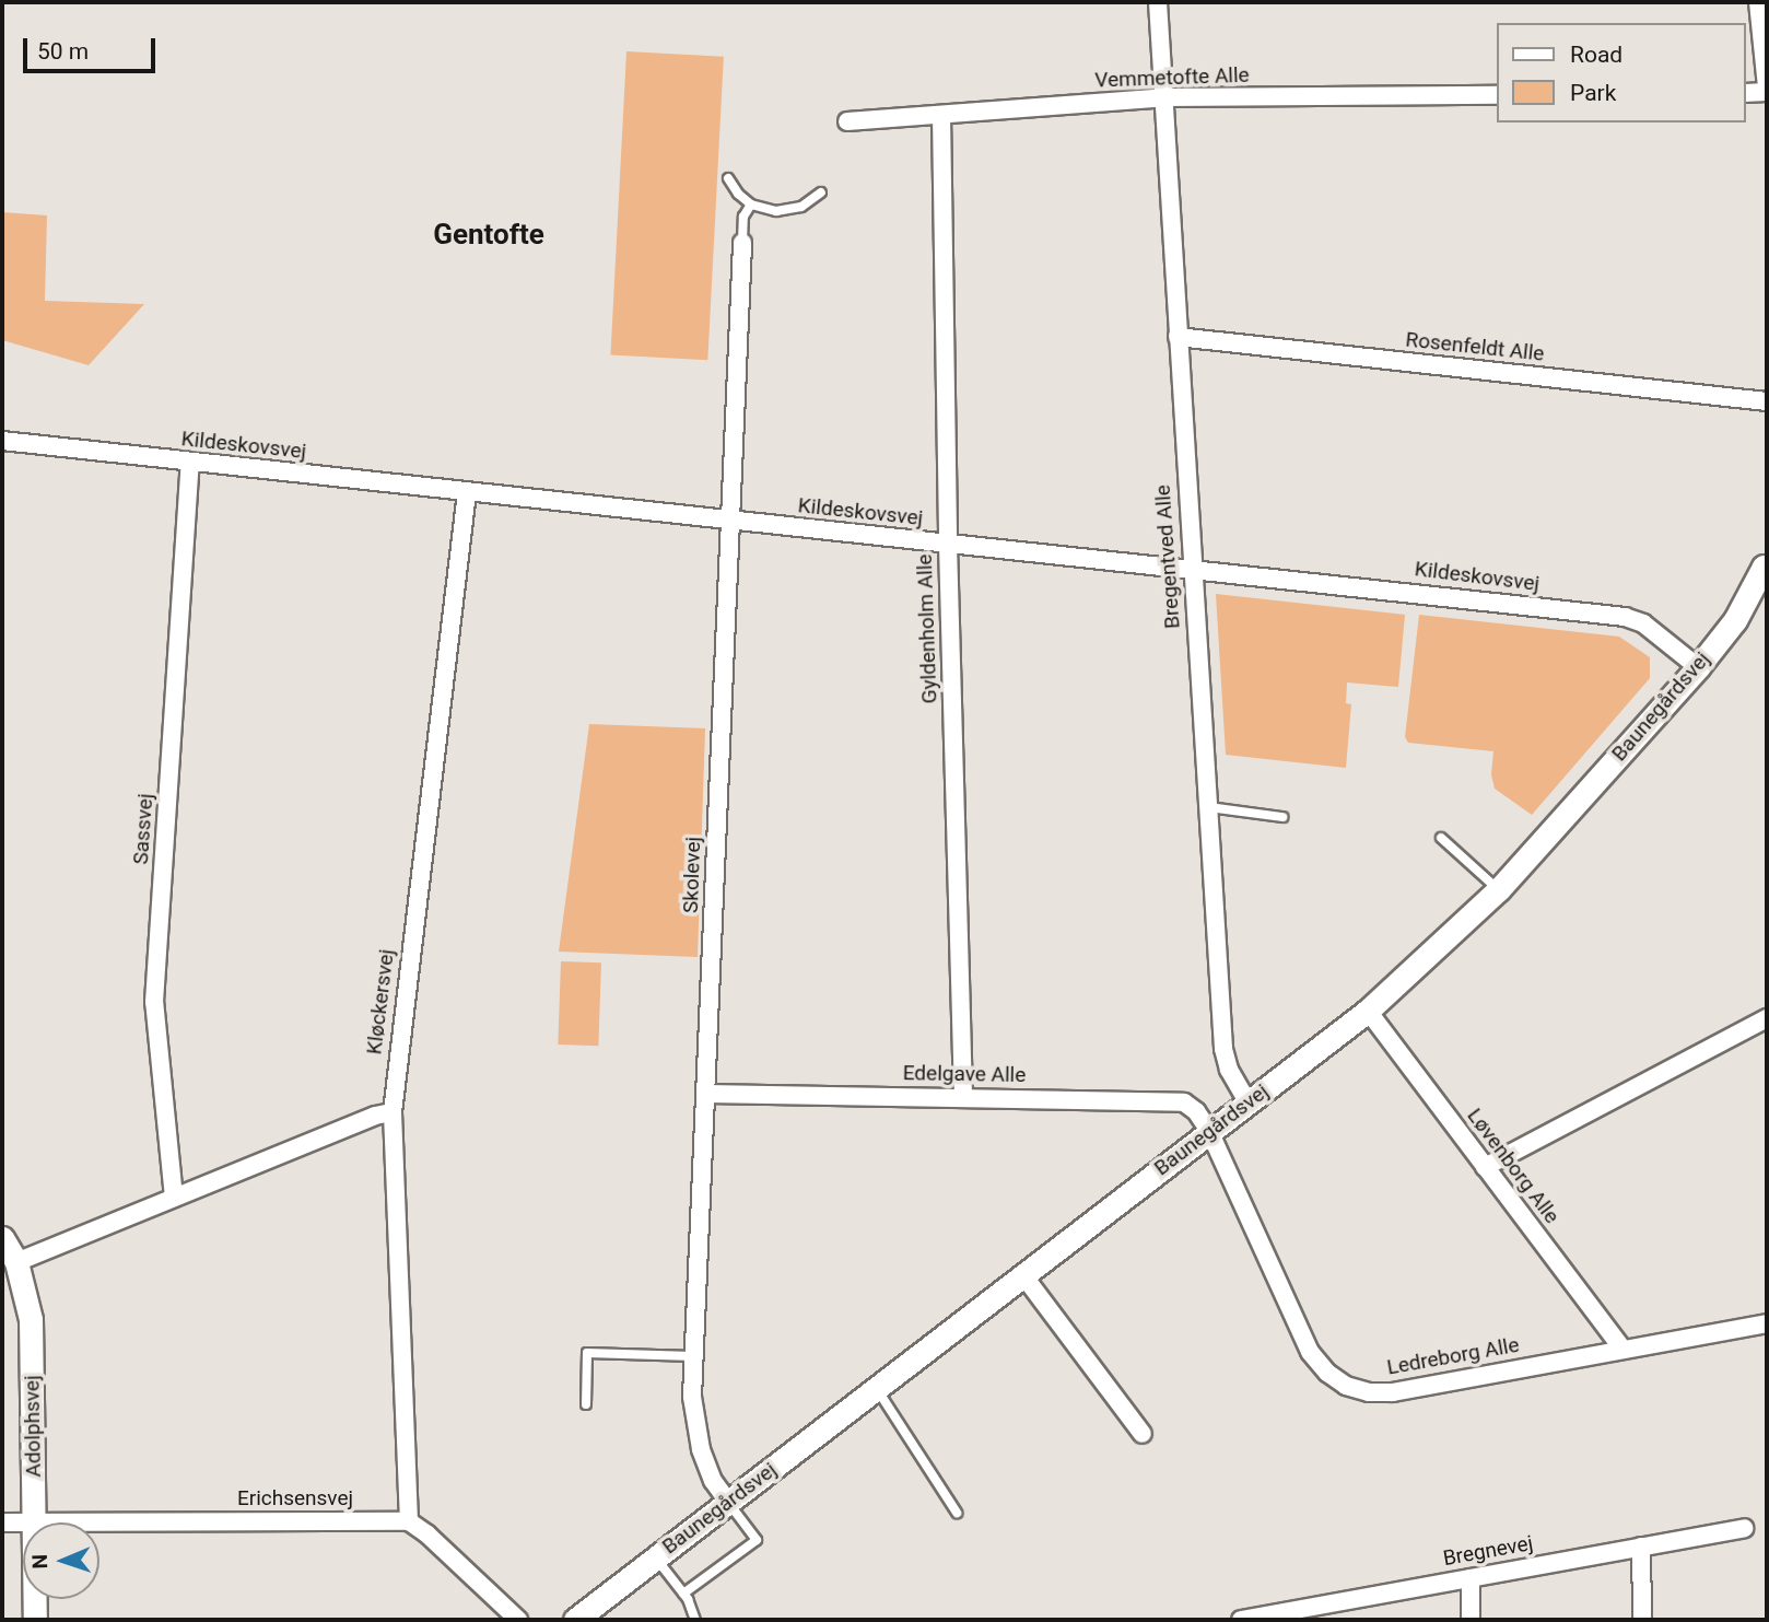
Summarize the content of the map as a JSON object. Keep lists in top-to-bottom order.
{
  "streets": {
    "street": [
      "Vemmetofte Alle",
      "Rosenfeldt Alle",
      "Kildeskovsvej",
      "Bregentved Alle",
      "Gyldenholm Alle",
      "Baunegårdsvej",
      "Sassvej",
      "Skolevej",
      "Kløckersvej",
      "Edelgave Alle",
      "Løvenborg Alle",
      "Ledreborg Alle",
      "Adolphsvej",
      "Erichsensvej",
      "Bregnevej"
    ]
  },
  "crossings": [
    ["Vemmetofte Alle", "Bregentved Alle"],
    ["Vemmetofte Alle", "Gyldenholm Alle"],
    ["Rosenfeldt Alle", "Bregentved Alle"],
    ["Kildeskovsvej", "Bregentved Alle"],
    ["Kildeskovsvej", "Gyldenholm Alle"],
    ["Kildeskovsvej", "Baunegårdsvej"],
    ["Kildeskovsvej", "Sassvej"],
    ["Kildeskovsvej", "Skolevej"],
    ["Kildeskovsvej", "Kløckersvej"],
    ["Bregentved Alle", "Baunegårdsvej"],
    ["Gyldenholm Alle", "Edelgave Alle"],
    ["Baunegårdsvej", "Skolevej"],
    ["Baunegårdsvej", "Edelgave Alle"],
    ["Baunegårdsvej", "Løvenborg Alle"],
    ["Baunegårdsvej", "Ledreborg Alle"],
    ["Skolevej", "Edelgave Alle"],
    ["Kløckersvej", "Erichsensvej"],
    ["Edelgave Alle", "Ledreborg Alle"],
    ["Løvenborg Alle", "Ledreborg Alle"],
    ["Adolphsvej", "Erichsensvej"]
  ],
  "districts": ["Gentofte"],
  "legend": ["Road", "Park"],
  "scale_bar": "50 m",
  "north": "left"
}
